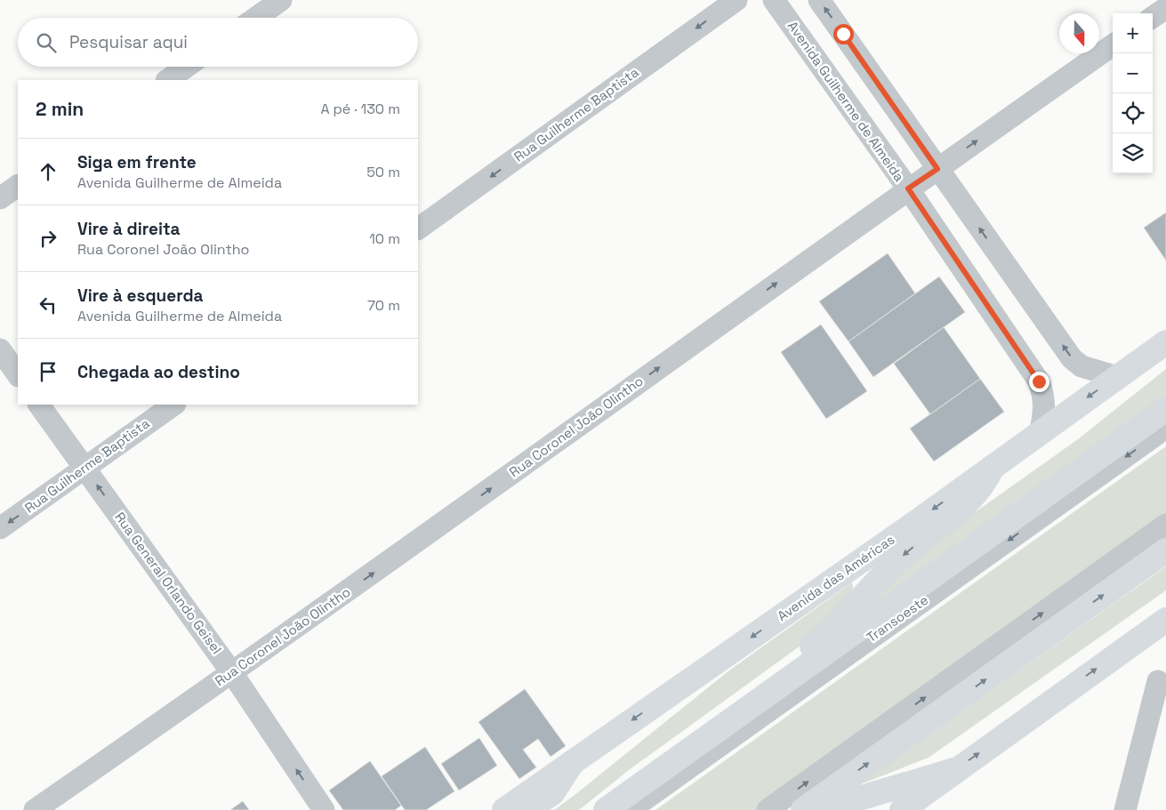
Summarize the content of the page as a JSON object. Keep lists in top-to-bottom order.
{
  "streets": {
    "main road": ["Avenida das Américas"],
    "street": [
      "Avenida Guilherme de Almeida",
      "Rua Guilherme Baptista",
      "Rua Coronel João Olintho",
      "Rua General Orlando Geisel",
      "Transoeste"
    ]
  },
  "crossings": [
    ["Avenida Guilherme de Almeida", "Rua Coronel João Olintho"],
    ["Avenida Guilherme de Almeida", "Avenida das Américas"],
    ["Rua Guilherme Baptista", "Rua General Orlando Geisel"],
    ["Rua Coronel João Olintho", "Rua General Orlando Geisel"]
  ],
  "one_way": ["Rua Guilherme Baptista", "Rua Coronel João Olintho", "Rua General Orlando Geisel"],
  "north": "bottom",
  "page": {
    "map_buttons": ["+", "−"],
    "search": "Pesquisar aqui",
    "heading": ["2 min", "A pé · 130 m"],
    "list": [
      ["Siga em frente", "Avenida Guilherme de Almeida", "50 m"],
      ["Vire à direita", "Rua Coronel João Olintho", "10 m"],
      ["Vire à esquerda", "Avenida Guilherme de Almeida", "70 m"],
      "Chegada ao destino"
    ]
  }
}
